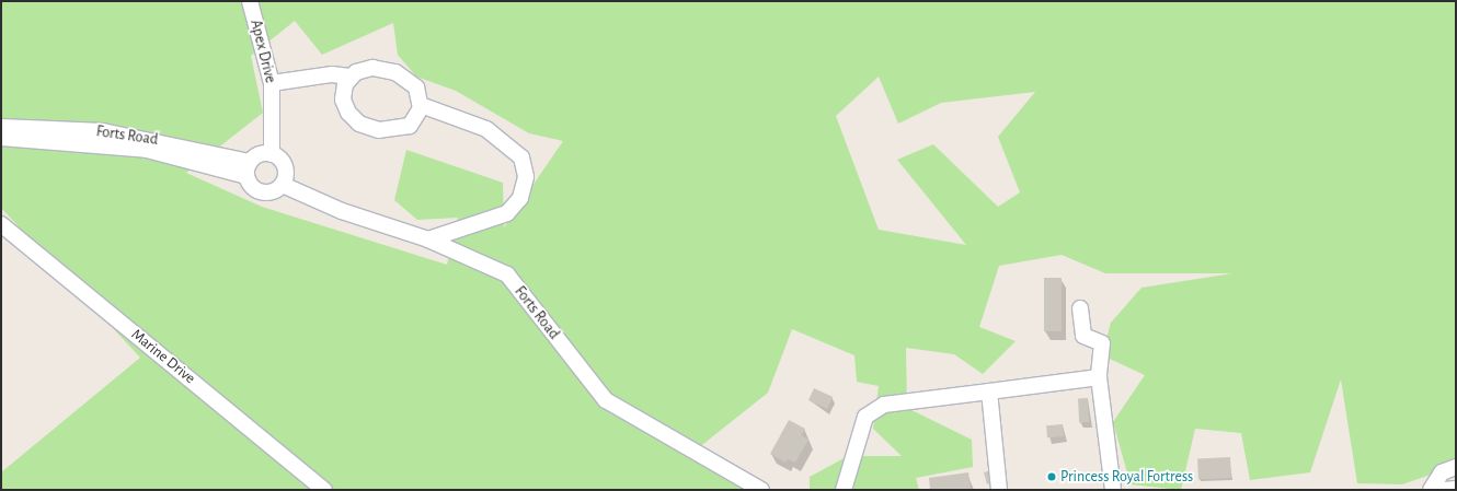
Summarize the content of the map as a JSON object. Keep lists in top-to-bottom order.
{
  "streets": {
    "street": ["Apex Drive", "Forts Road", "Marine Drive"]
  },
  "crossings": [
    ["Apex Drive", "Forts Road"]
  ],
  "places": ["Princess Royal Fortress"]
}
